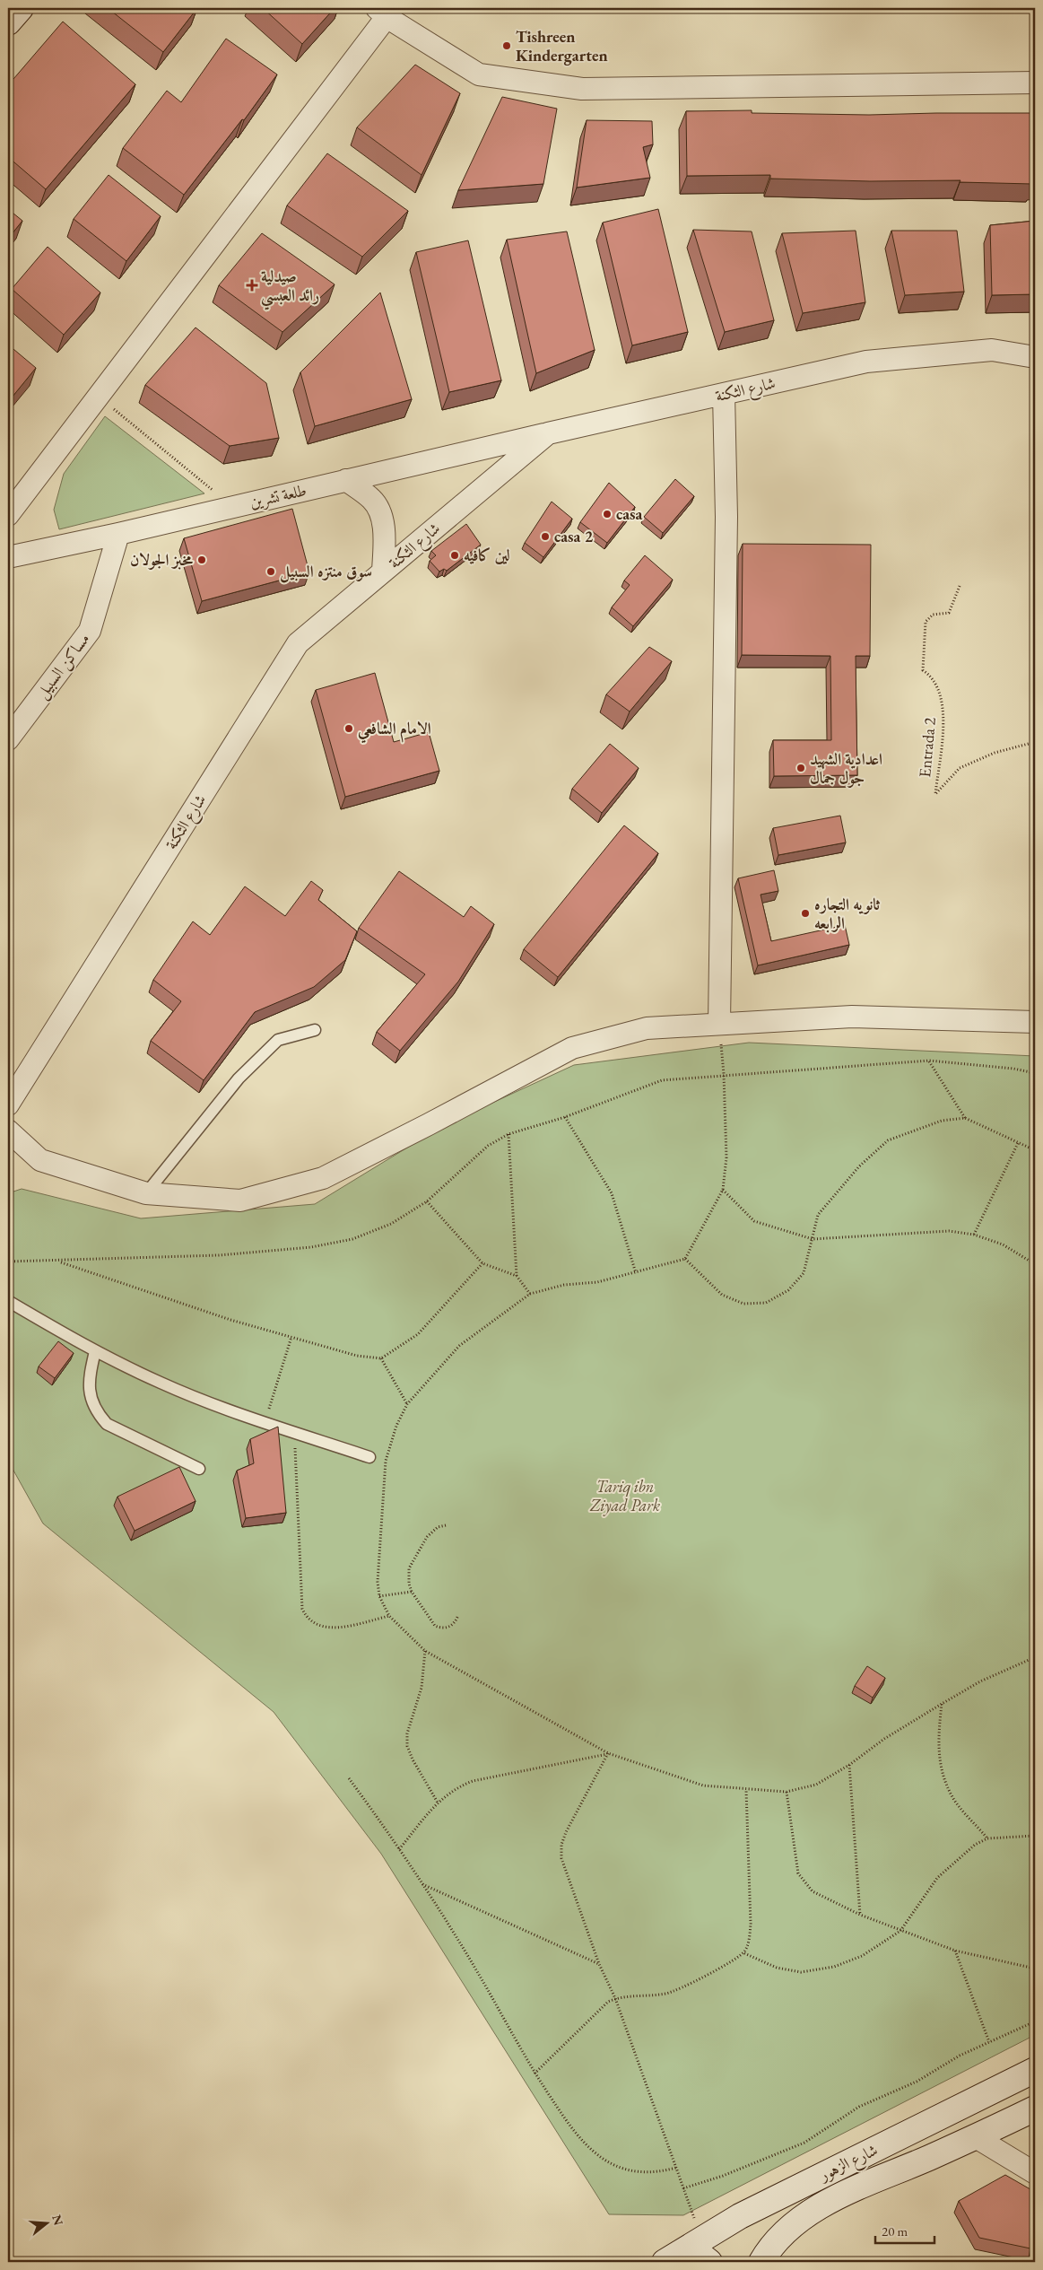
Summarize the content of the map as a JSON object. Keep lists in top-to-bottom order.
{
  "streets": {
    "street": [
      "شارع الثكنة",
      "طلعة تشرين",
      "مساكن السبيل",
      "شارع الزهور"
    ],
    "path": ["Entrada 2"]
  },
  "crossings": [
    ["شارع الثكنة", "طلعة تشرين"],
    ["طلعة تشرين", "مساكن السبيل"]
  ],
  "parks": ["Tariq ibn Ziyad Park"],
  "places": {
    "other": [
      "Tishreen Kindergarten",
      "casa",
      "casa 2",
      "لين كافيه",
      "مخبز الجولان",
      "سوق منتزه السبيل",
      "الامام الشافعي",
      "اعدادية الشهيد جول جمال",
      "ثانويه التجاره الرابعه"
    ],
    "health": ["صيدلية رائد العبسي"]
  },
  "scale_bar": "20 m",
  "north": "right"
}
